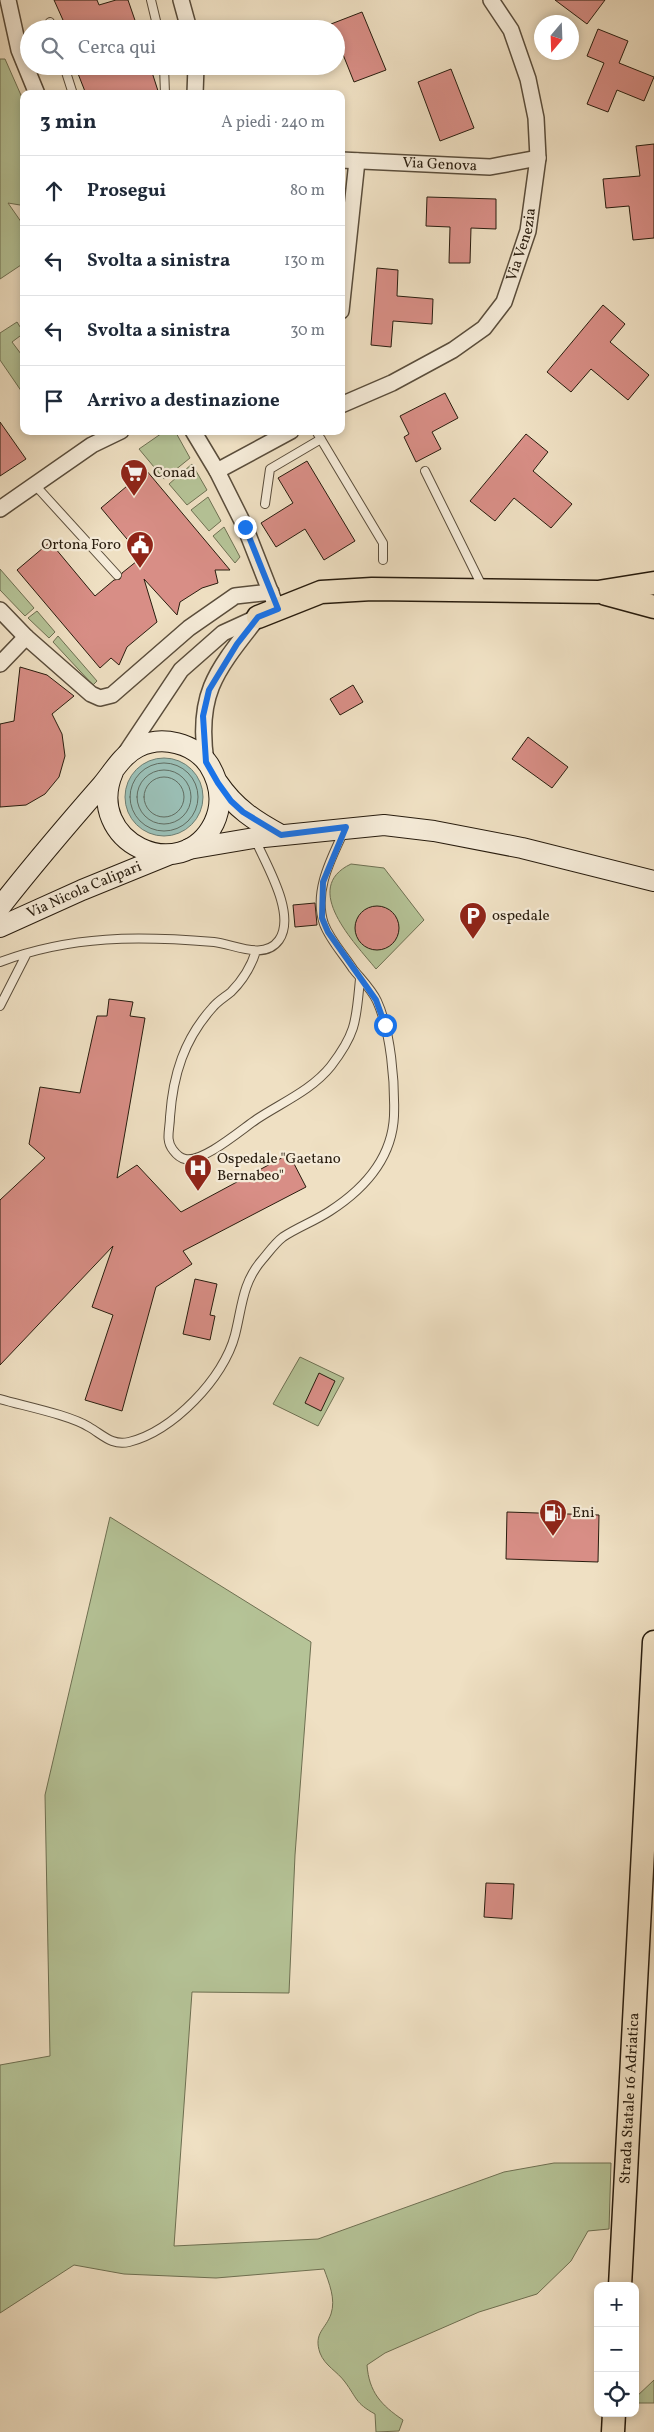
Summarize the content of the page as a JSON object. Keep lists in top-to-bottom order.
{
  "streets": {
    "main road": ["Strada Statale 16 Adriatica"],
    "street": ["Via Genova", "Via Venezia", "Via Nicola Calipari"]
  },
  "crossings": [
    ["Via Genova", "Via Venezia"]
  ],
  "places": {
    "supermarket": ["Conad"],
    "public building": ["Ortona Foro"],
    "parking": ["ospedale"],
    "hospital": ["Ospedale \"Gaetano Bernabeo\""],
    "fuel station": ["Eni"]
  },
  "north": "bottom",
  "page": {
    "search": "Cerca qui",
    "heading": ["3 min", "A piedi · 240 m"],
    "list": [
      ["Prosegui", "80 m"],
      ["Svolta a sinistra", "130 m"],
      ["Svolta a sinistra", "30 m"],
      "Arrivo a destinazione"
    ],
    "map_buttons": ["+", "−"]
  }
}
